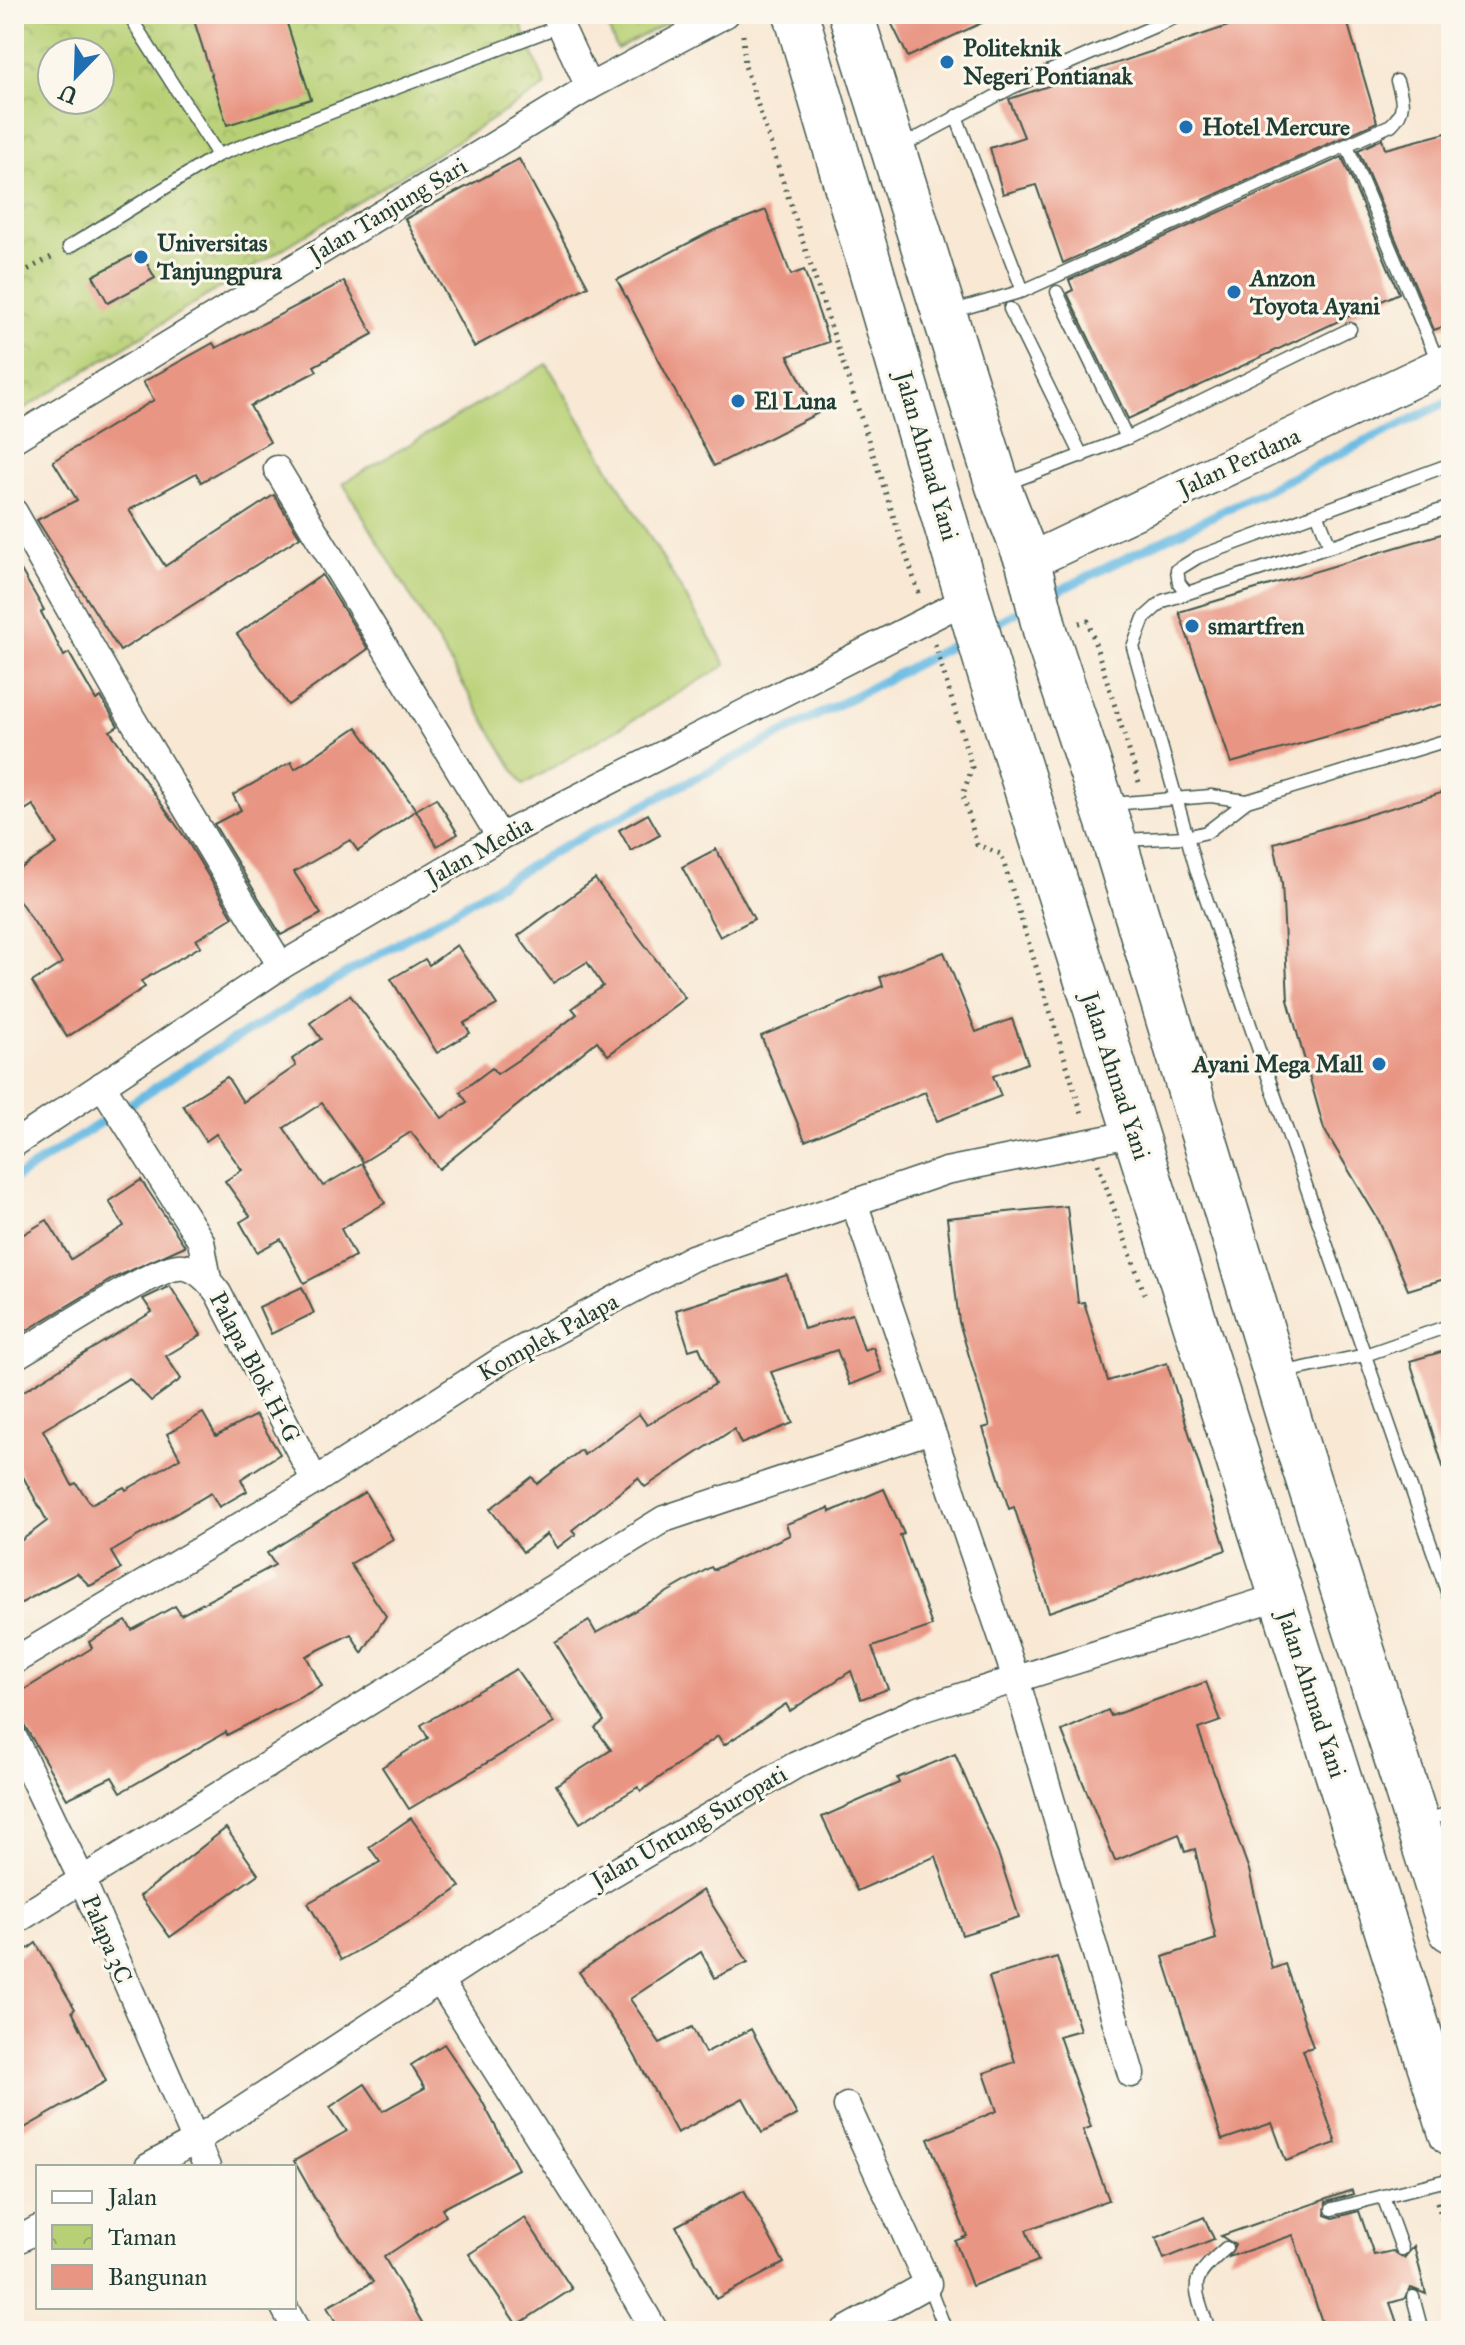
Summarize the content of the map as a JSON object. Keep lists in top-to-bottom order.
{
  "streets": {
    "highway": ["Jalan Ahmad Yani"],
    "street": [
      "Jalan Tanjung Sari",
      "Jalan Perdana",
      "Jalan Media",
      "Komplek Palapa",
      "Palapa Blok H-G",
      "Jalan Untung Suropati",
      "Palapa 3C"
    ]
  },
  "crossings": [
    ["Jalan Ahmad Yani", "Jalan Media"],
    ["Jalan Ahmad Yani", "Komplek Palapa"],
    ["Jalan Ahmad Yani", "Jalan Untung Suropati"],
    ["Komplek Palapa", "Palapa Blok H-G"],
    ["Jalan Untung Suropati", "Palapa 3C"]
  ],
  "places": [
    "Politeknik Negeri Pontianak",
    "Hotel Mercure",
    "Universitas Tanjungpura",
    "Anzon Toyota Ayani",
    "El Luna",
    "smartfren",
    "Ayani Mega Mall"
  ],
  "legend": ["Jalan", "Taman", "Bangunan"],
  "north": "bottom left"
}
